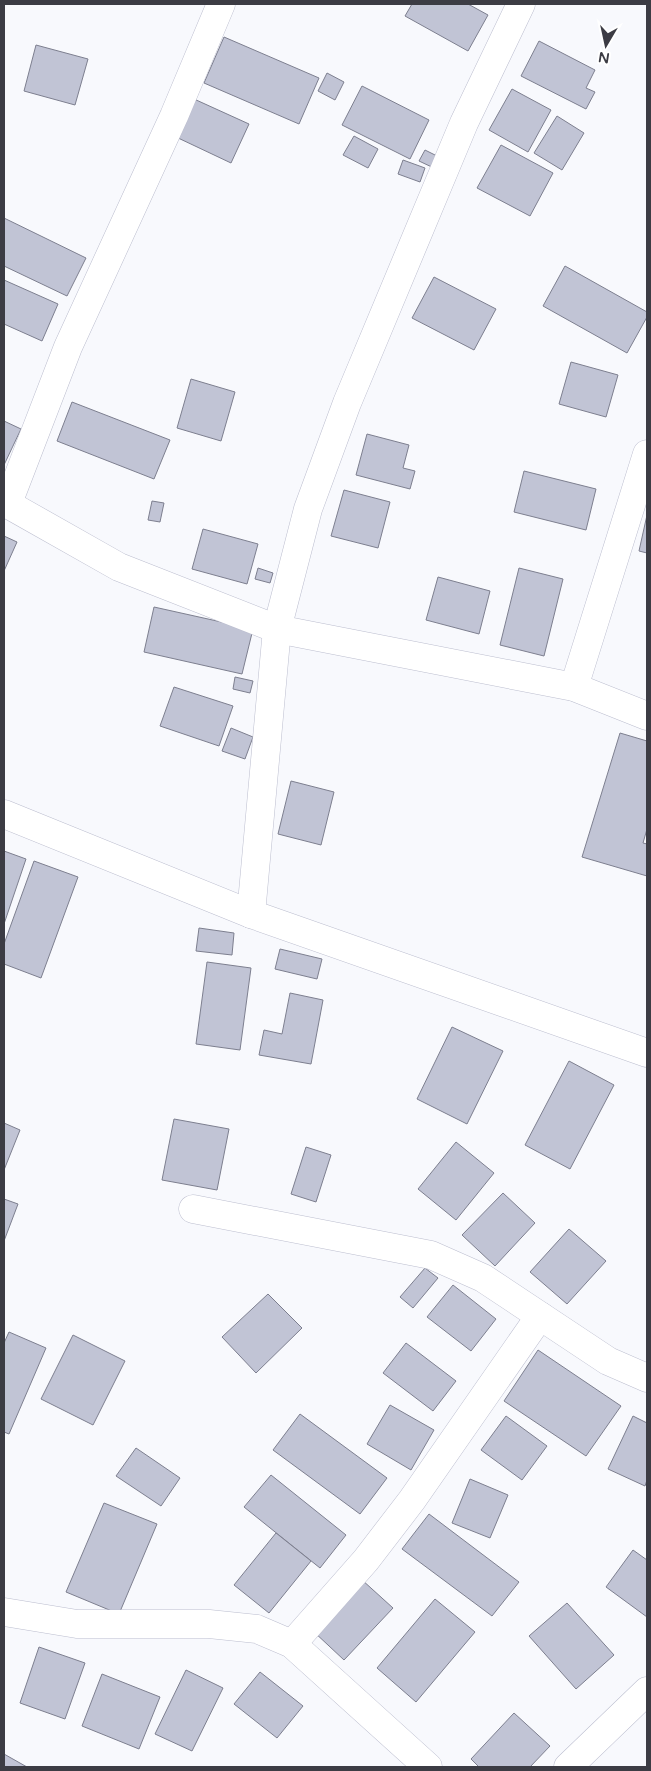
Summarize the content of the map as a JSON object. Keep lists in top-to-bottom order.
{
  "north": "bottom"
}
